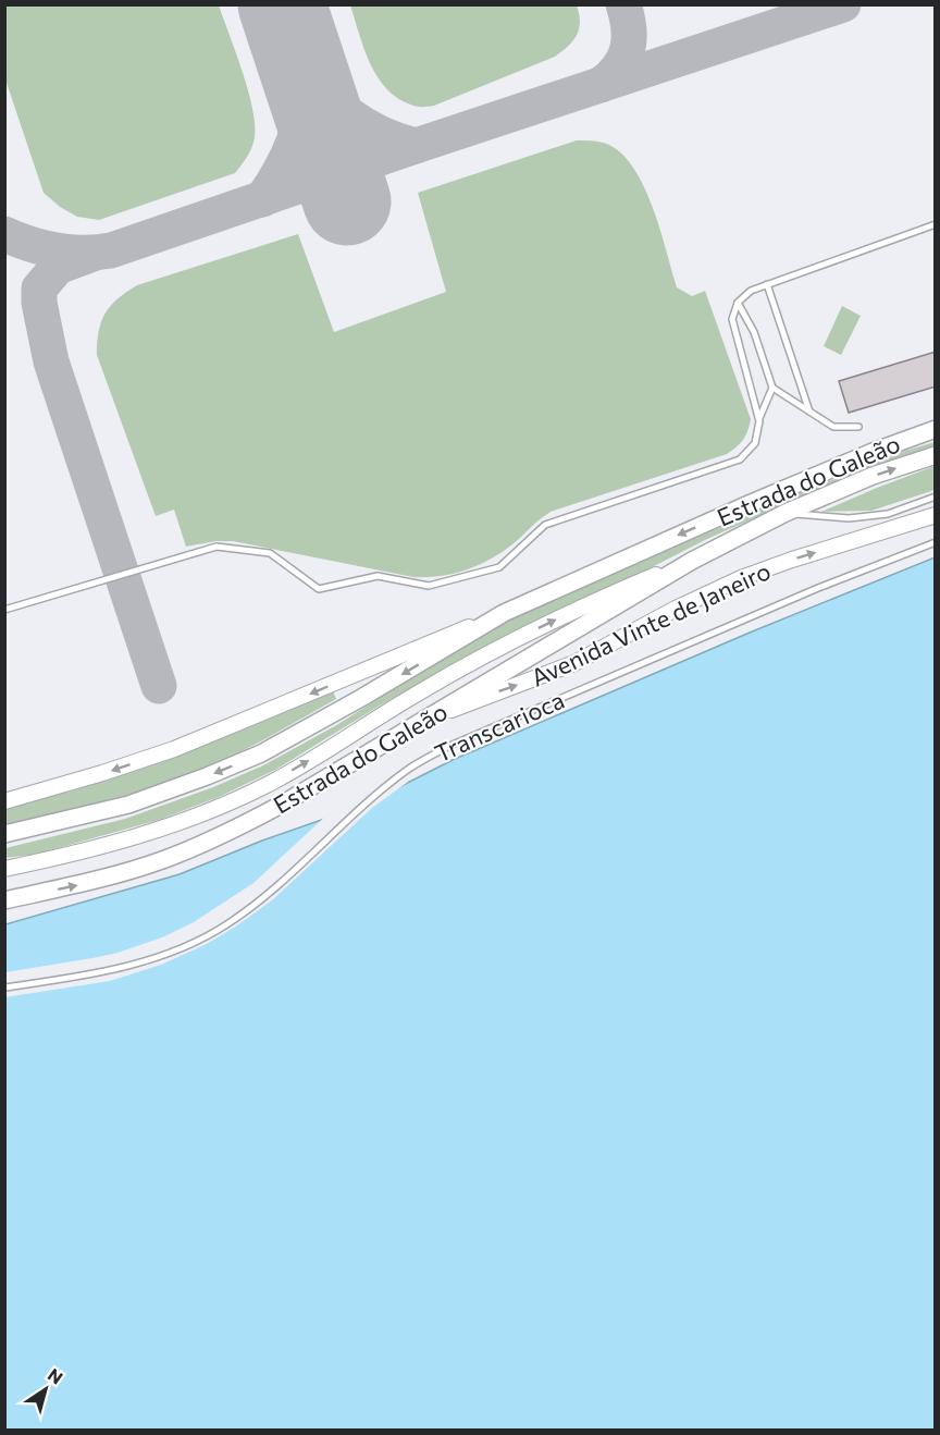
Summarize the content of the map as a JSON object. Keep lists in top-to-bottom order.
{
  "streets": {
    "main road": ["Estrada do Galeão"],
    "street": ["Avenida Vinte de Janeiro"],
    "lane": ["Transcarioca"]
  },
  "crossings": [
    ["Estrada do Galeão", "Avenida Vinte de Janeiro"]
  ],
  "one_way": ["Avenida Vinte de Janeiro"],
  "north": "top right"
}
